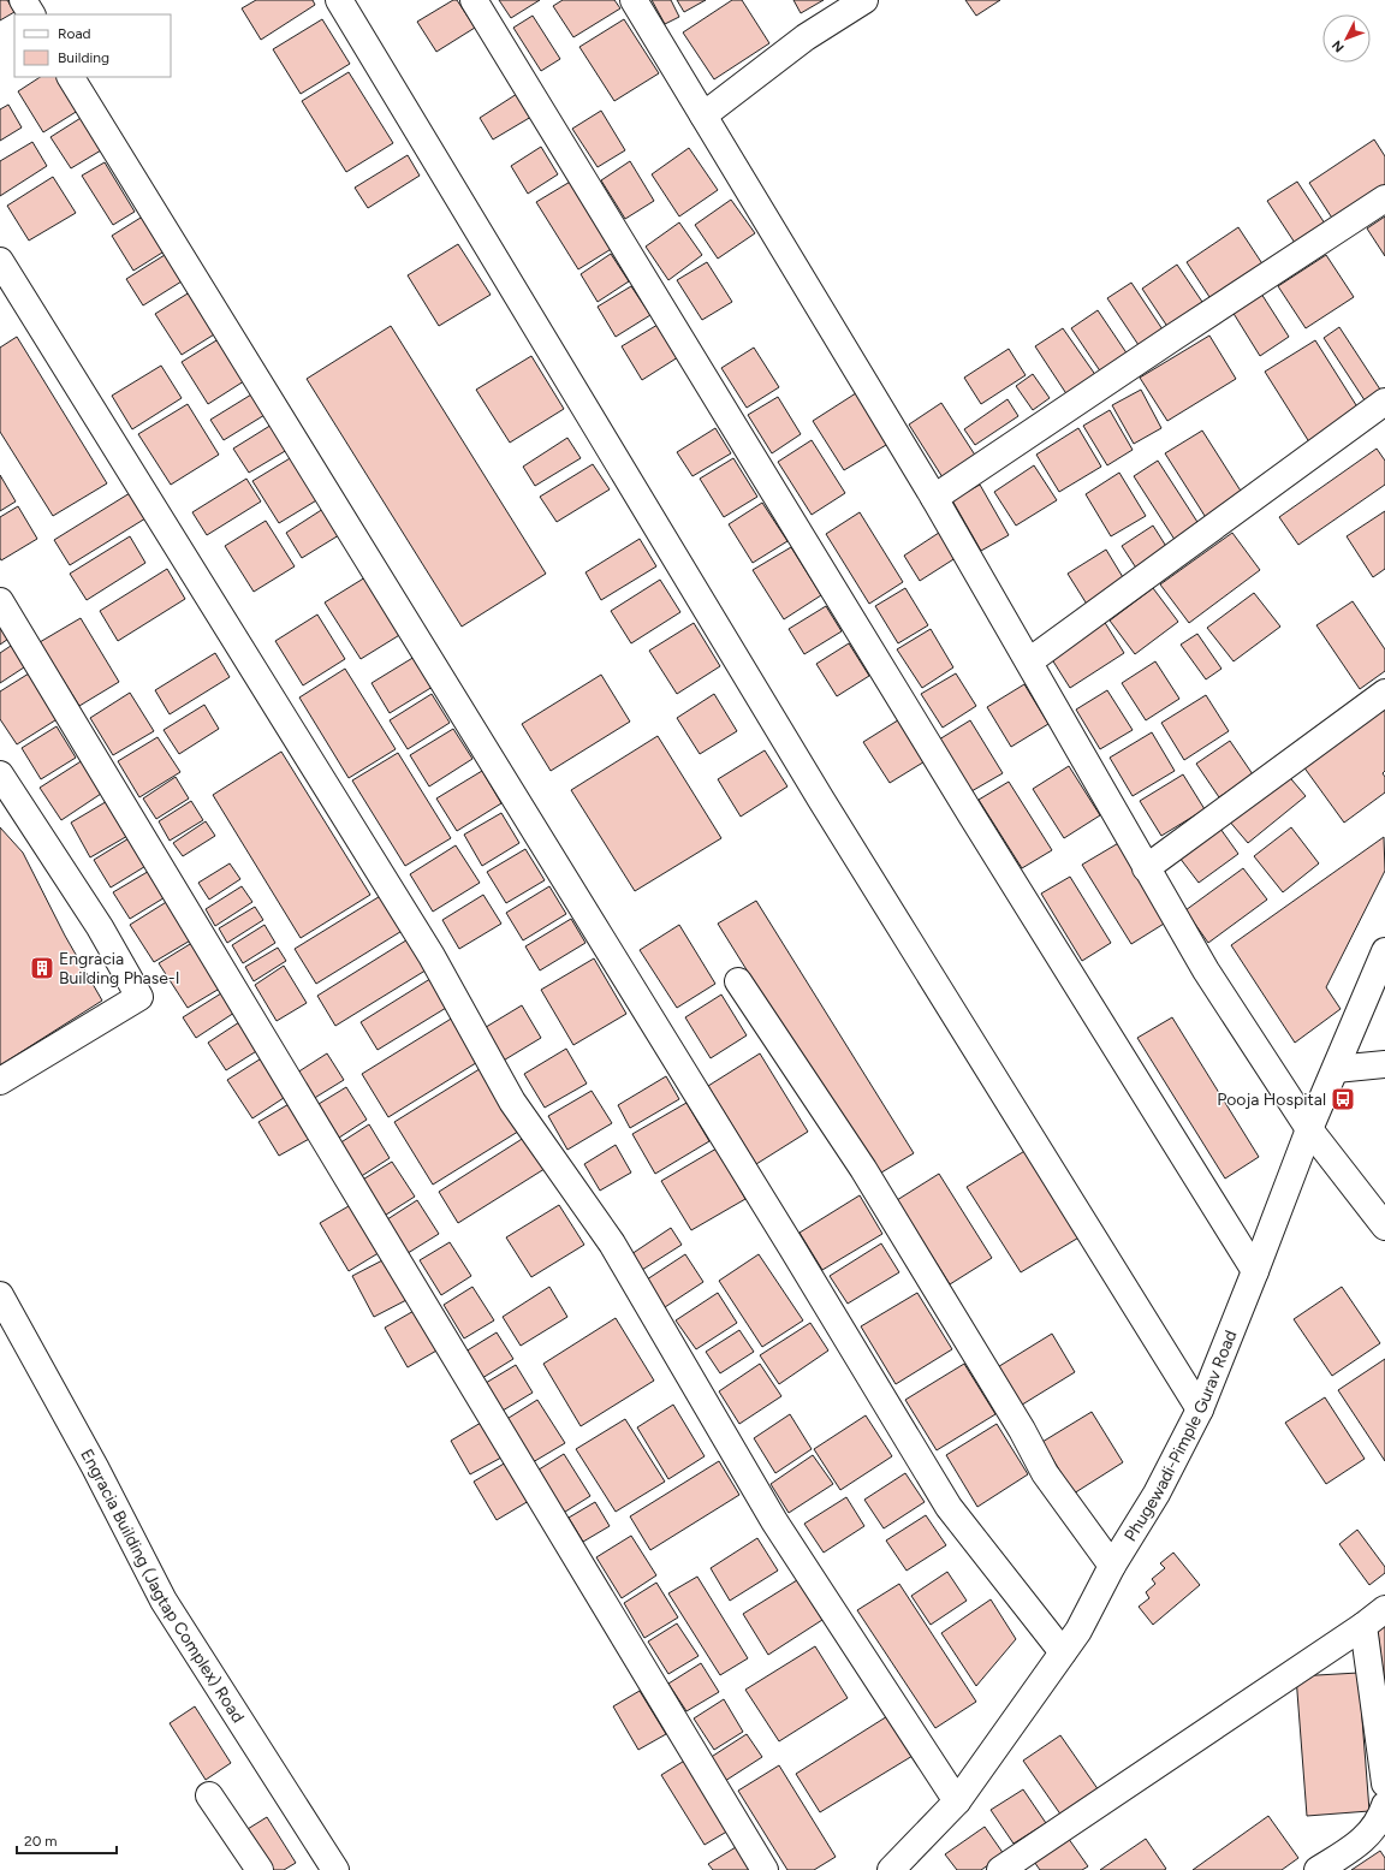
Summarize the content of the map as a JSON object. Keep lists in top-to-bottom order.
{
  "streets": {
    "street": ["Phugewadi-Pimple Gurav Road", "Engracia Building (Jagtap Complex) Road"]
  },
  "places": {
    "building": ["Engracia Building Phase-I"],
    "bus stop": ["Pooja Hospital"]
  },
  "legend": ["Road", "Building"],
  "scale_bar": "20 m",
  "north": "bottom left"
}
